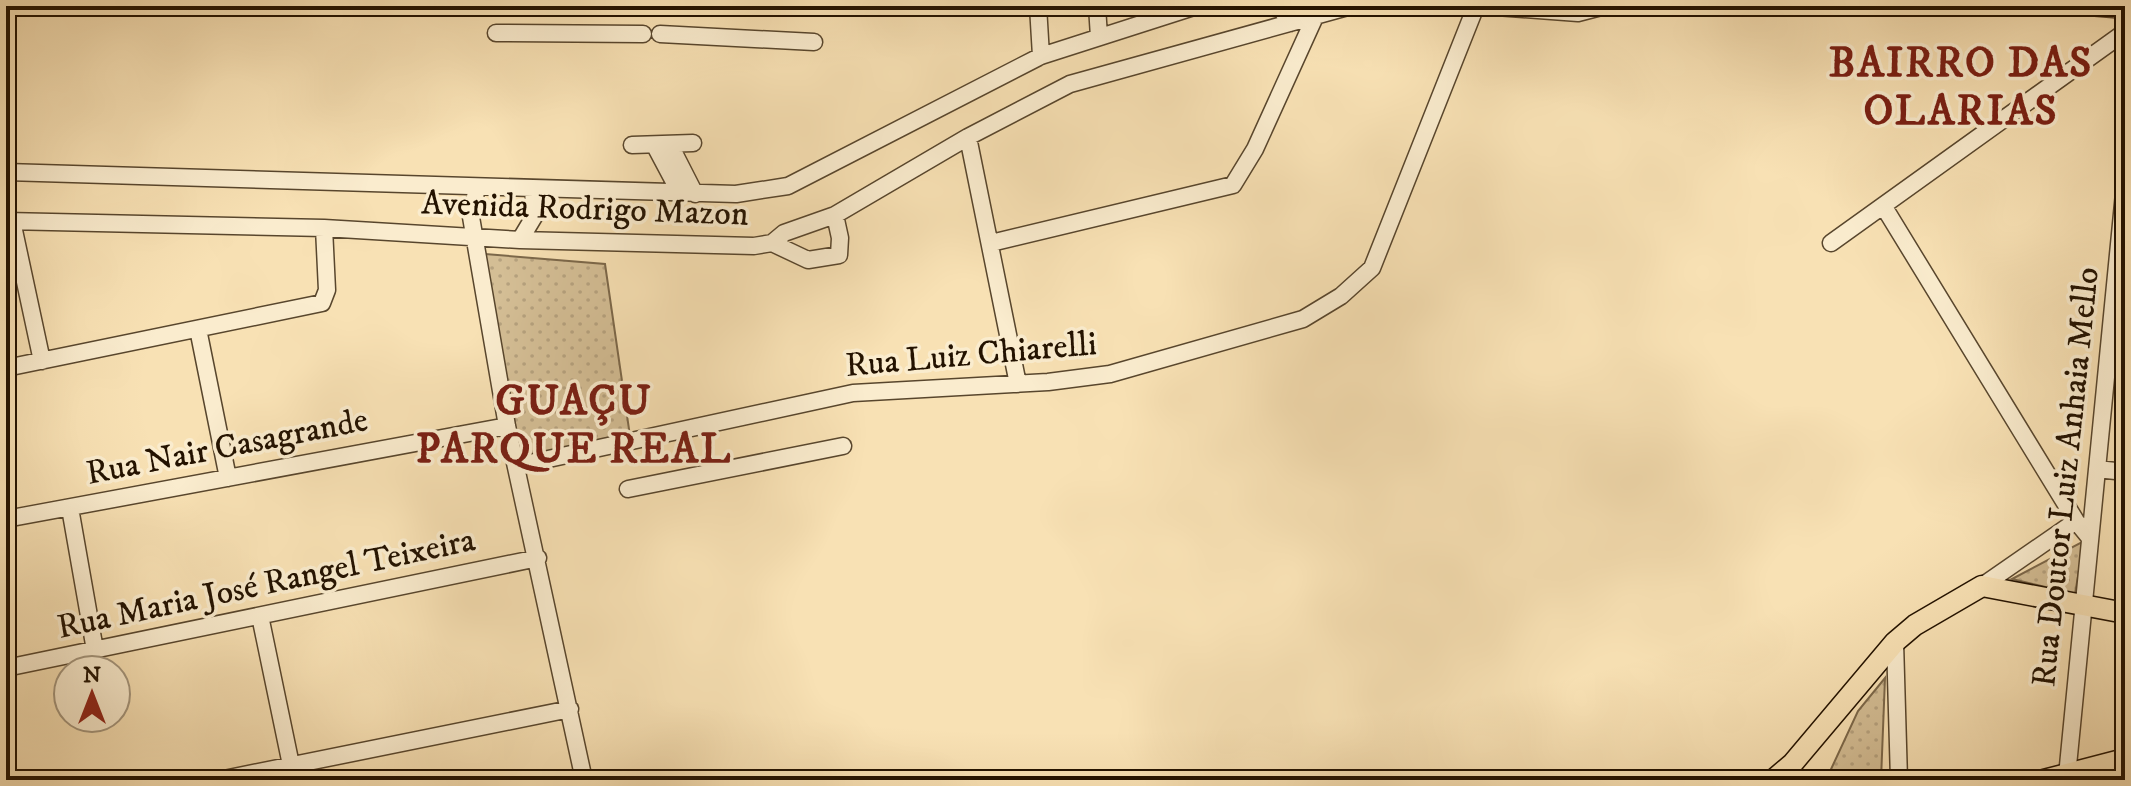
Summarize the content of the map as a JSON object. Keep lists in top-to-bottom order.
{
  "streets": {
    "street": [
      "Avenida Rodrigo Mazon",
      "Rua Luiz Chiarelli",
      "Rua Nair Casagrande",
      "Rua Doutor Luiz Anhaia Mello",
      "Rua Maria José Rangel Teixeira"
    ]
  },
  "districts": ["BAIRRO DAS OLARIAS", "GUAÇU PARQUE REAL"],
  "north": "top"
}
